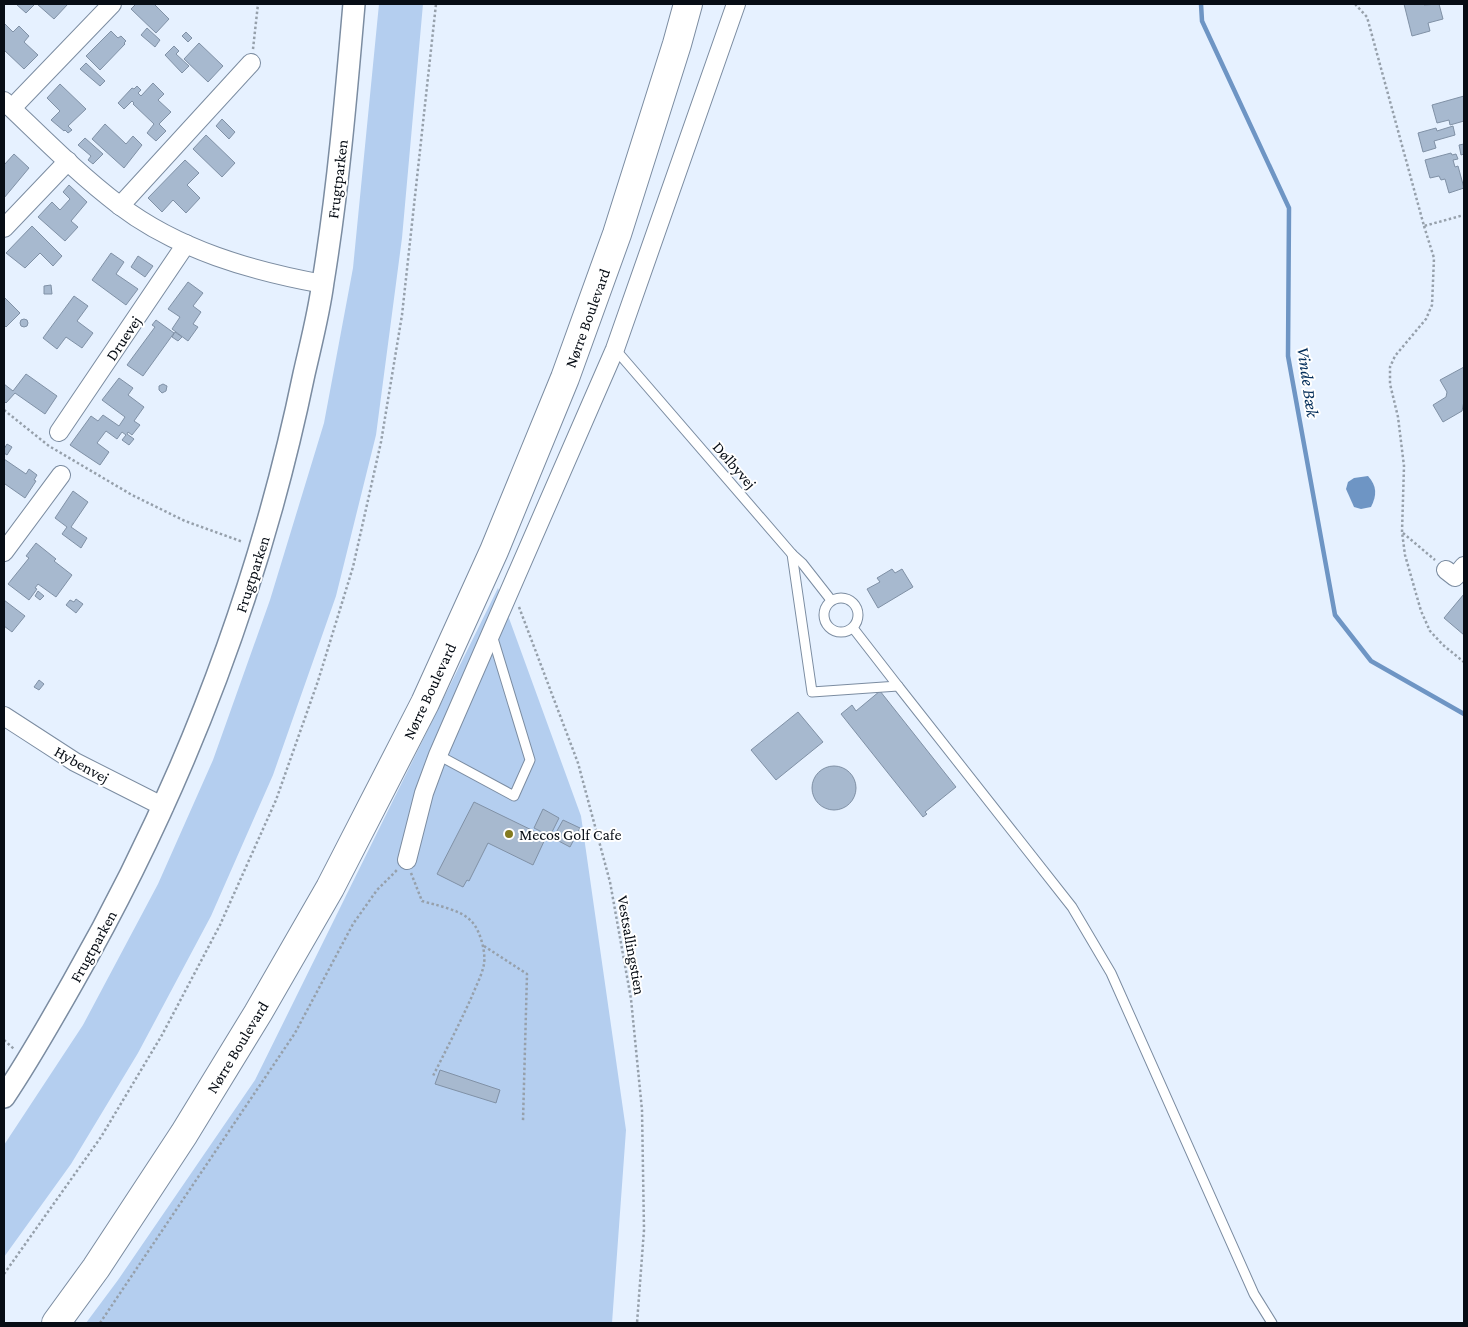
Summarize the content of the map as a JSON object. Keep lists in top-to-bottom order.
{
  "streets": {
    "highway": ["Nørre Boulevard"],
    "street": ["Frugtparken", "Druevej", "Hybenvej"],
    "lane": ["Dølbyvej"],
    "path": ["Vestsallingstien"]
  },
  "crossings": [
    ["Frugtparken", "Hybenvej"]
  ],
  "water": ["Vinde Bæk"],
  "places": ["Mecos Golf Cafe"]
}
